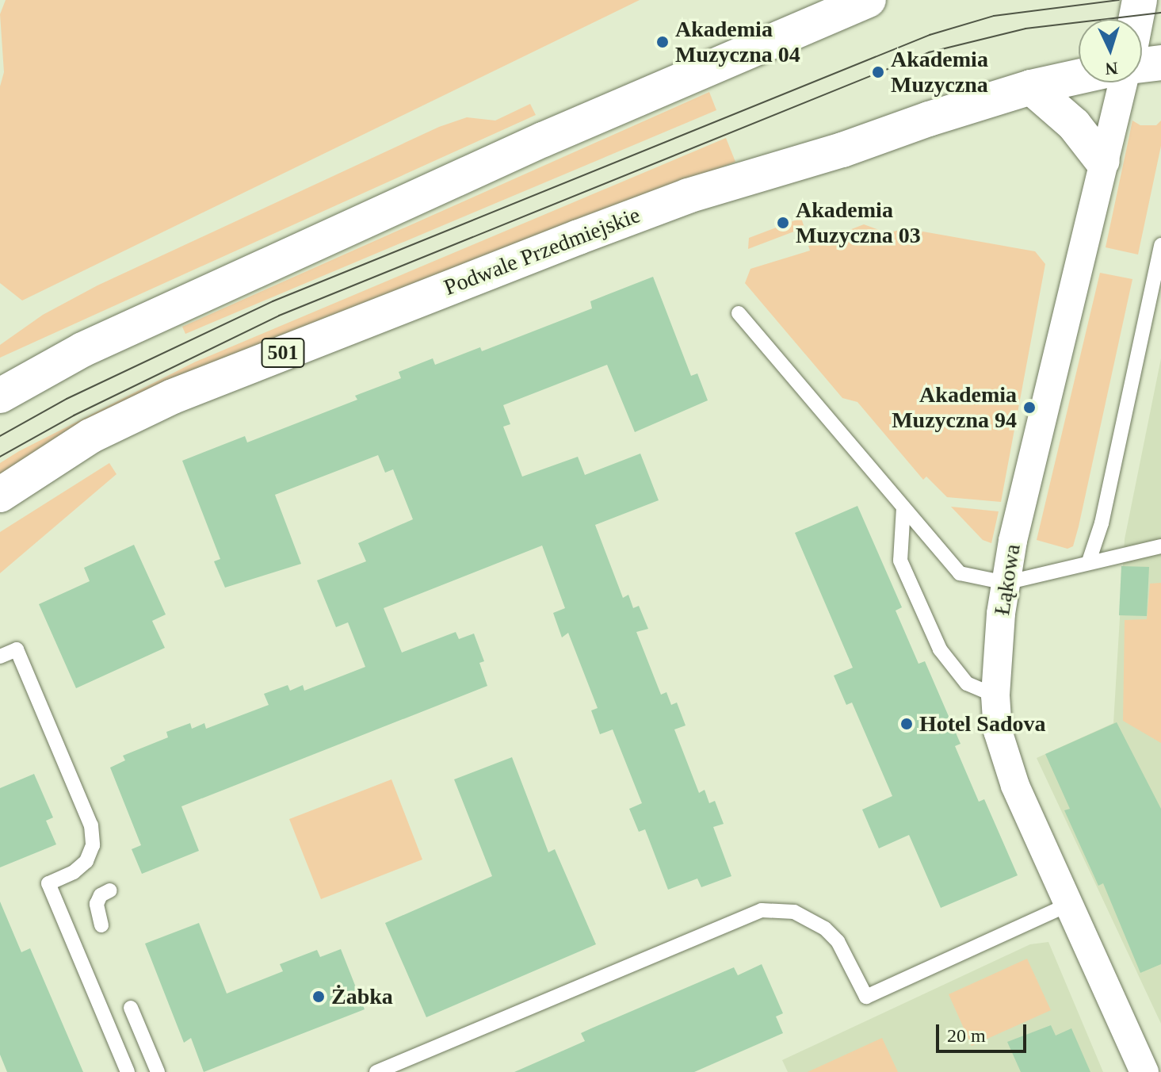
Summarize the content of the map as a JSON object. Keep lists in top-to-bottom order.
{
  "streets": {
    "main road": ["Podwale Przedmiejskie", "501"],
    "street": ["Łąkowa"]
  },
  "places": [
    "Akademia Muzyczna 04",
    "Akademia Muzyczna",
    "Akademia Muzyczna 03",
    "Akademia Muzyczna 94",
    "Hotel Sadova",
    "Żabka"
  ],
  "scale_bar": "20 m",
  "north": "bottom"
}
